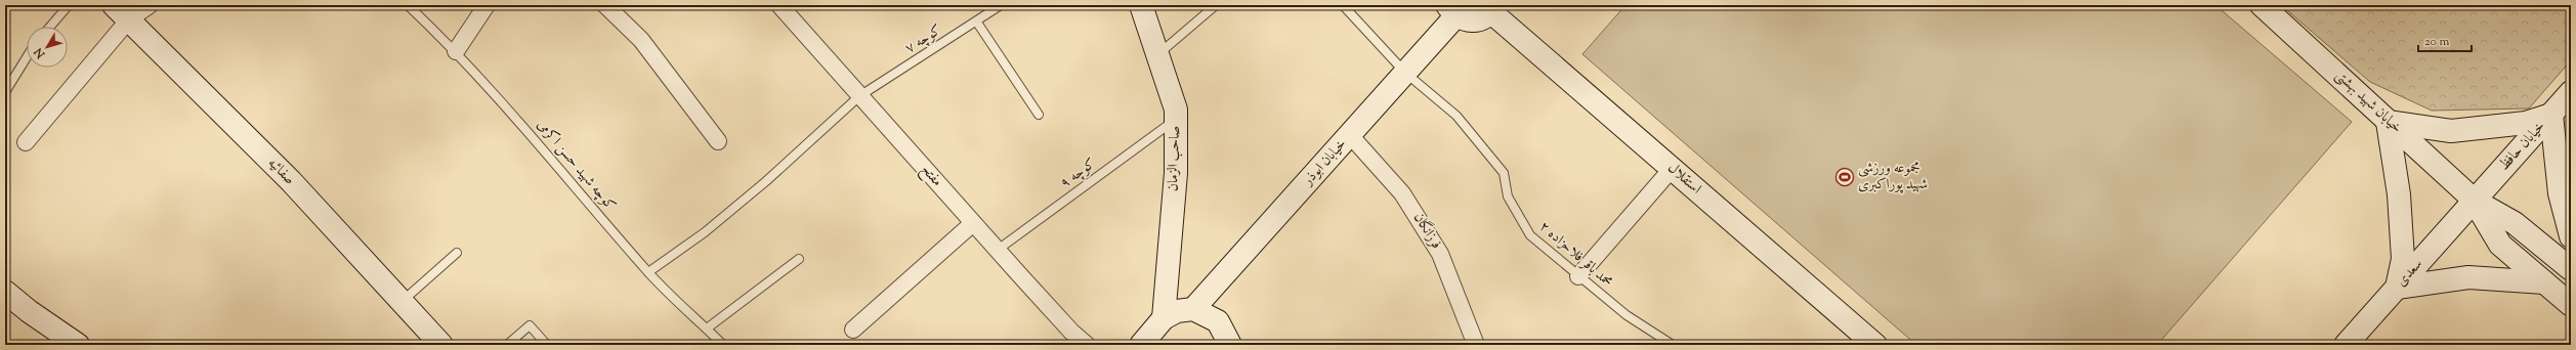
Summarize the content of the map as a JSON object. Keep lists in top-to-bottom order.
{
  "streets": {
    "street": [
      "خیابان شهید بهشتی",
      "خیابان حافظ",
      "صاحب الزمان",
      "خیابان ابوذر",
      "صفائیه",
      "مفتح",
      "استقلال",
      "فرزانگان",
      "سعدی"
    ],
    "lane": [
      "کوچه ۷",
      "کوچه شهید حسن اکرمی",
      "کوچه ۹",
      "محمد باقر فلاحزاده ۲"
    ]
  },
  "crossings": [
    ["کوچه ۷", "کوچه شهید حسن اکرمی"],
    ["کوچه ۷", "مفتح"],
    ["خیابان شهید بهشتی", "خیابان حافظ"],
    ["خیابان شهید بهشتی", "سعدی"],
    ["خیابان حافظ", "سعدی"],
    ["صاحب الزمان", "کوچه ۹"],
    ["خیابان ابوذر", "فرزانگان"],
    ["خیابان ابوذر", "محمد باقر فلاحزاده ۲"],
    ["کوچه ۹", "مفتح"]
  ],
  "places": {
    "sports": ["مجموعه ورزشی شهید پوراکبری"]
  },
  "scale_bar": "20 m",
  "north": "bottom left"
}
